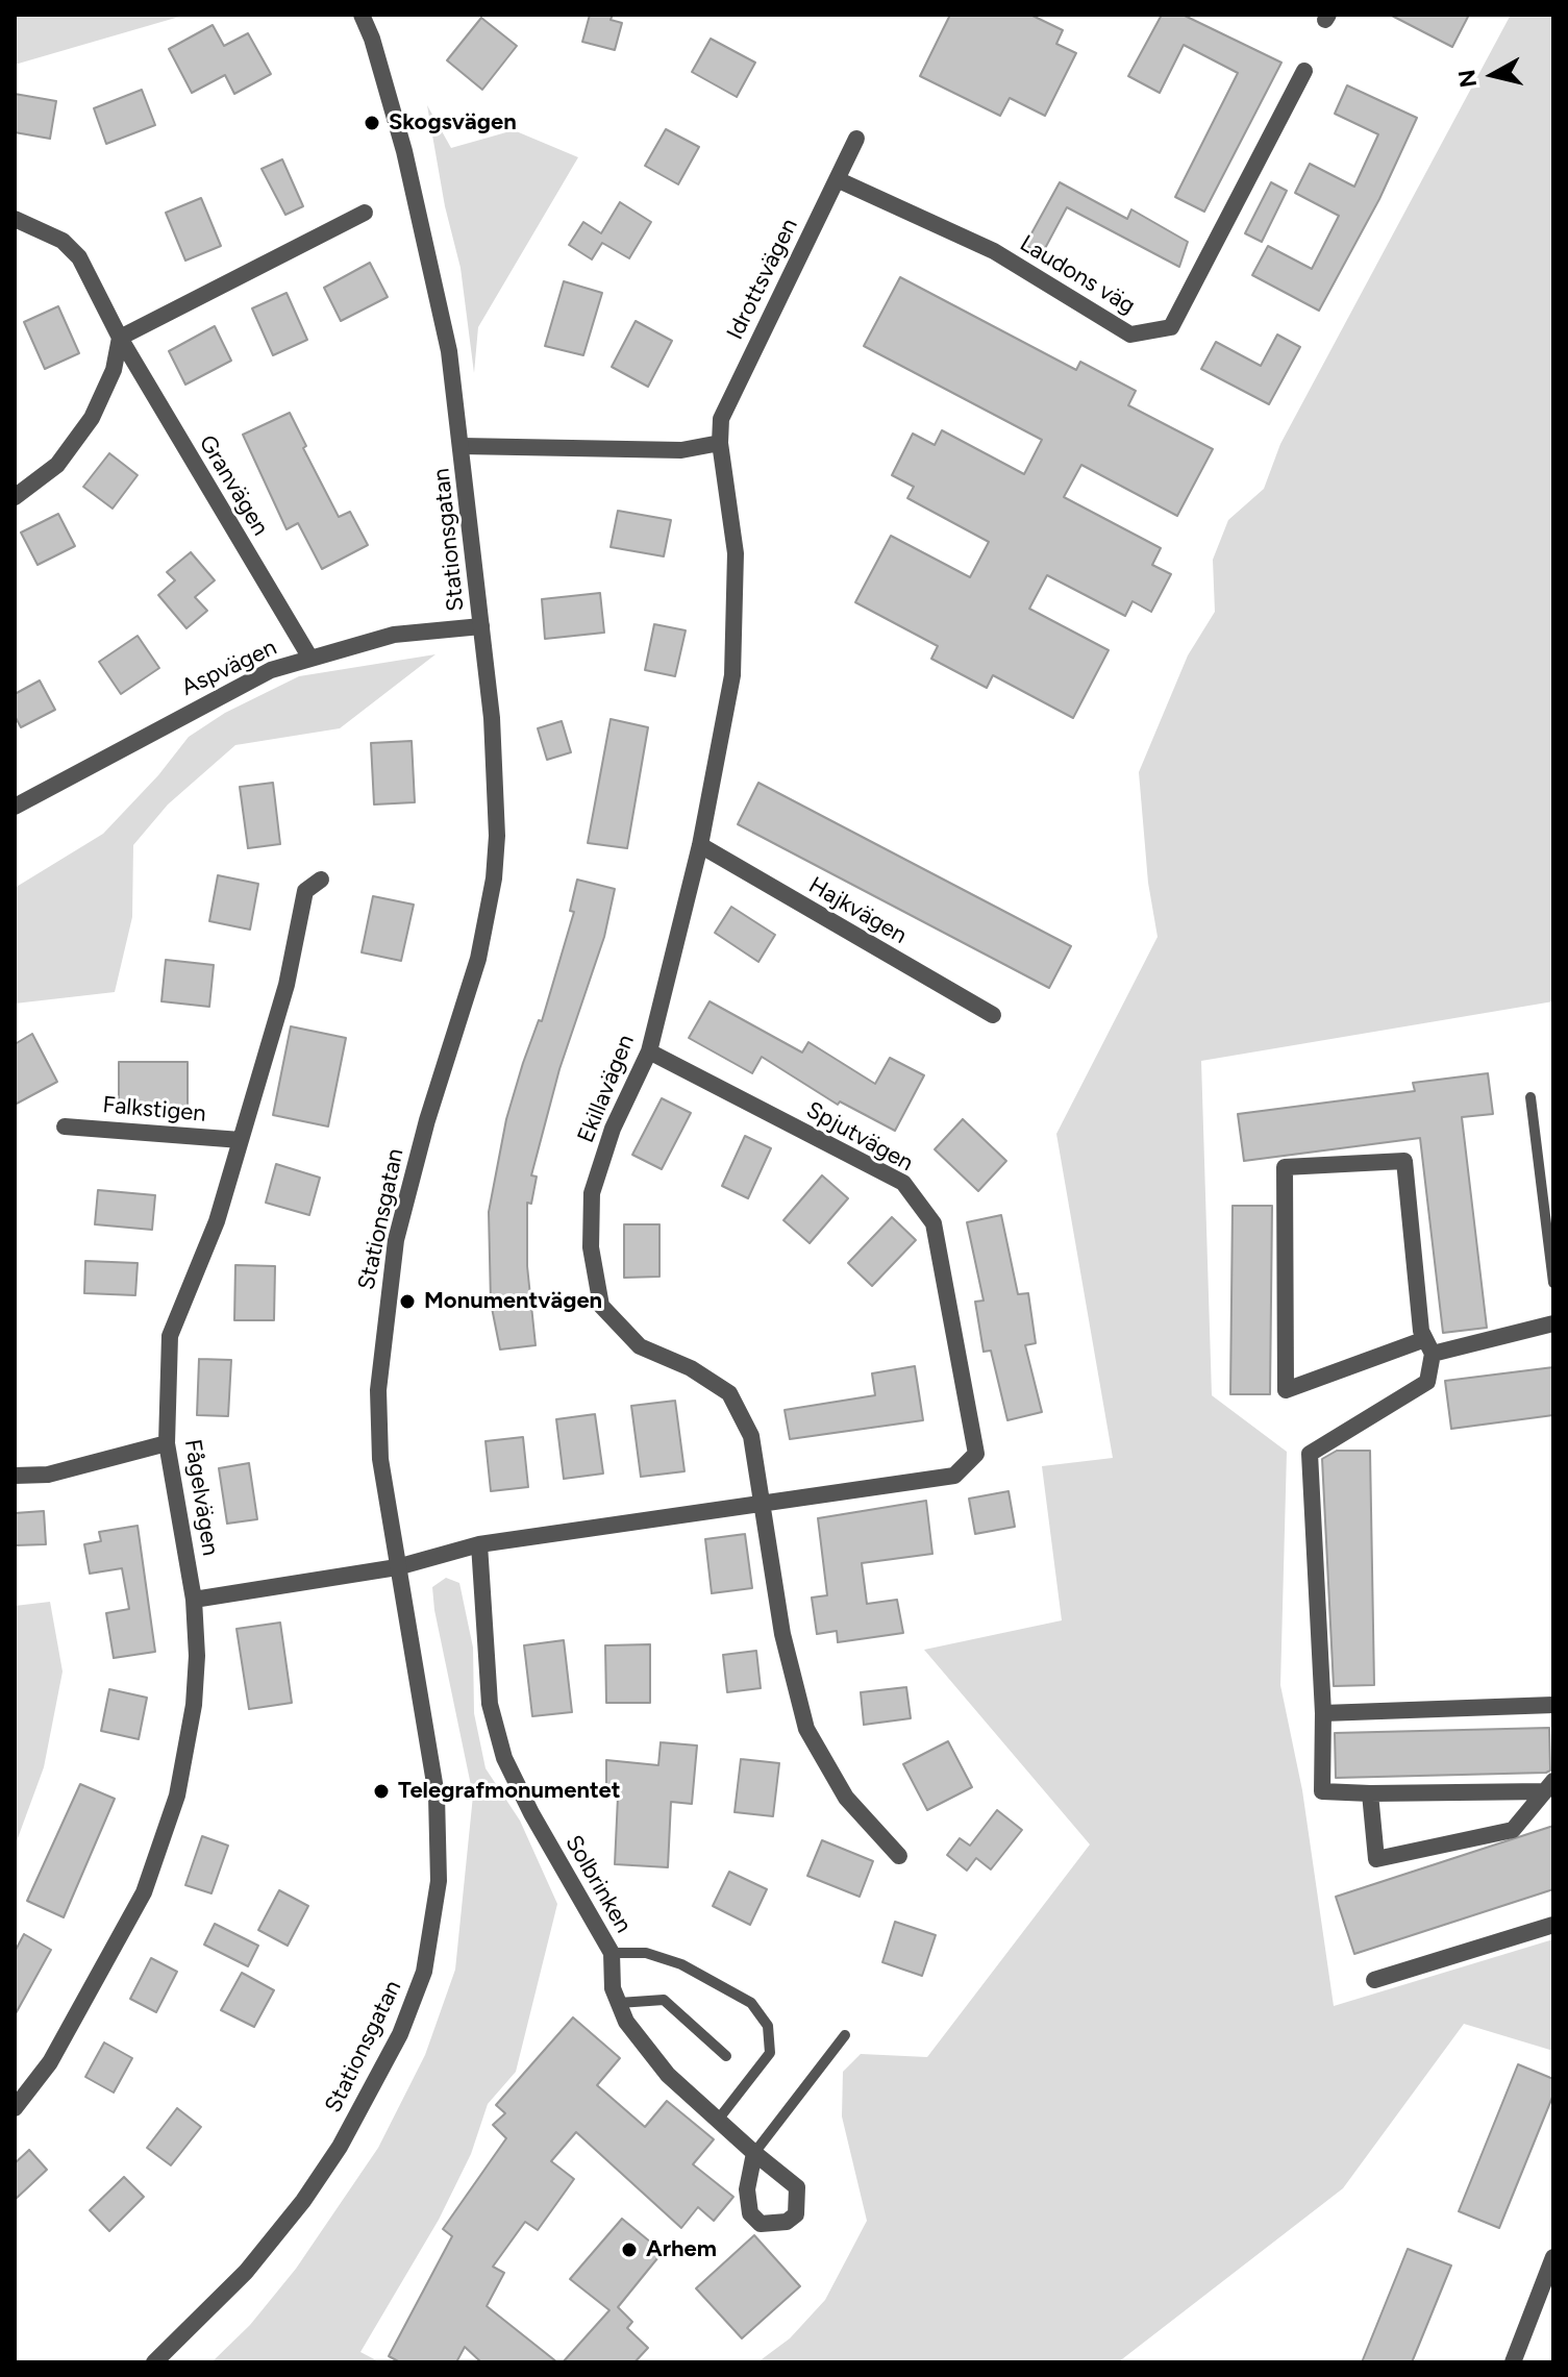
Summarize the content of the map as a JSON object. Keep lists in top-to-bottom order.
{
  "streets": {
    "street": [
      "Laudons väg",
      "Idrottsvägen",
      "Granvägen",
      "Stationsgatan",
      "Aspvägen",
      "Hajkvägen",
      "Ekillavägen",
      "Falkstigen",
      "Spjutvägen",
      "Fågelvägen",
      "Solbrinken"
    ]
  },
  "crossings": [
    ["Laudons väg", "Idrottsvägen"],
    ["Idrottsvägen", "Ekillavägen"],
    ["Granvägen", "Aspvägen"],
    ["Stationsgatan", "Aspvägen"],
    ["Hajkvägen", "Ekillavägen"],
    ["Ekillavägen", "Spjutvägen"],
    ["Falkstigen", "Fågelvägen"]
  ],
  "places": [
    "Skogsvägen",
    "Monumentvägen",
    "Telegrafmonumentet",
    "Arhem"
  ],
  "north": "left"
}
